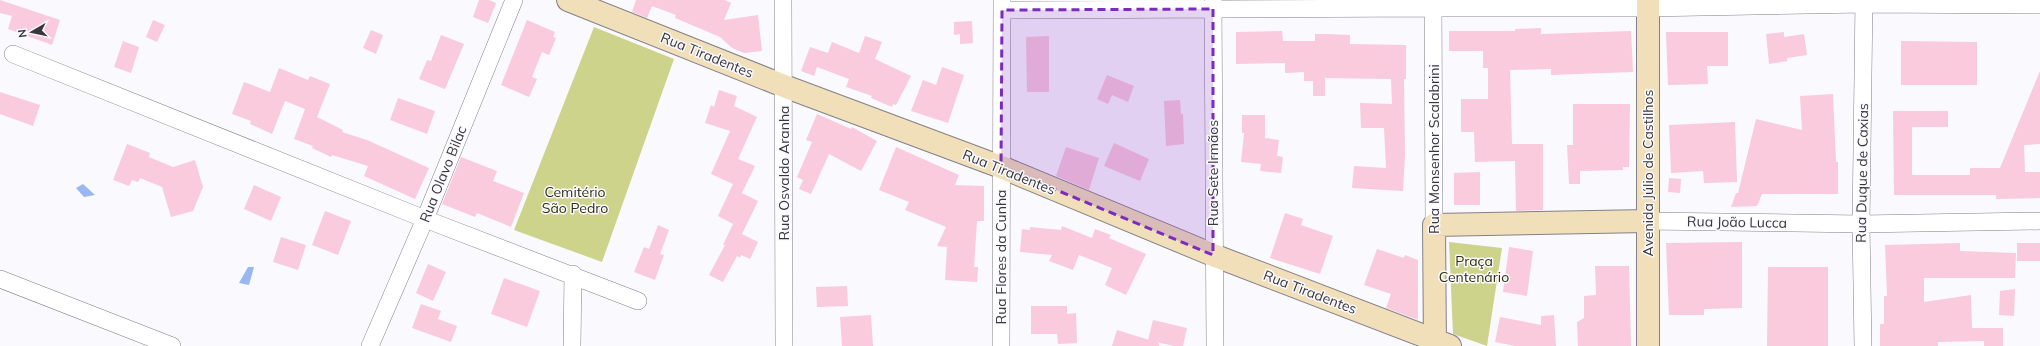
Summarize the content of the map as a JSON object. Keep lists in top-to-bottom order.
{
  "streets": {
    "street": [
      "Rua Tiradentes",
      "Rua Monsenhor Scalabrini",
      "Rua Osvaldo Aranha",
      "Rua Sete Irmãos",
      "Avenida Júlio de Castilhos",
      "Rua Duque de Caxias",
      "Rua Olavo Bilac",
      "Rua João Lucca",
      "Rua Flores da Cunha"
    ]
  },
  "crossings": [
    ["Rua Tiradentes", "Rua Monsenhor Scalabrini"],
    ["Rua Tiradentes", "Rua Osvaldo Aranha"],
    ["Rua Tiradentes", "Rua Sete Irmãos"],
    ["Rua Tiradentes", "Rua Flores da Cunha"],
    ["Rua Monsenhor Scalabrini", "Rua João Lucca"],
    ["Avenida Júlio de Castilhos", "Rua João Lucca"],
    ["Rua Duque de Caxias", "Rua João Lucca"]
  ],
  "parks": ["Cemitério São Pedro", "Praça Centenário"],
  "north": "left"
}
